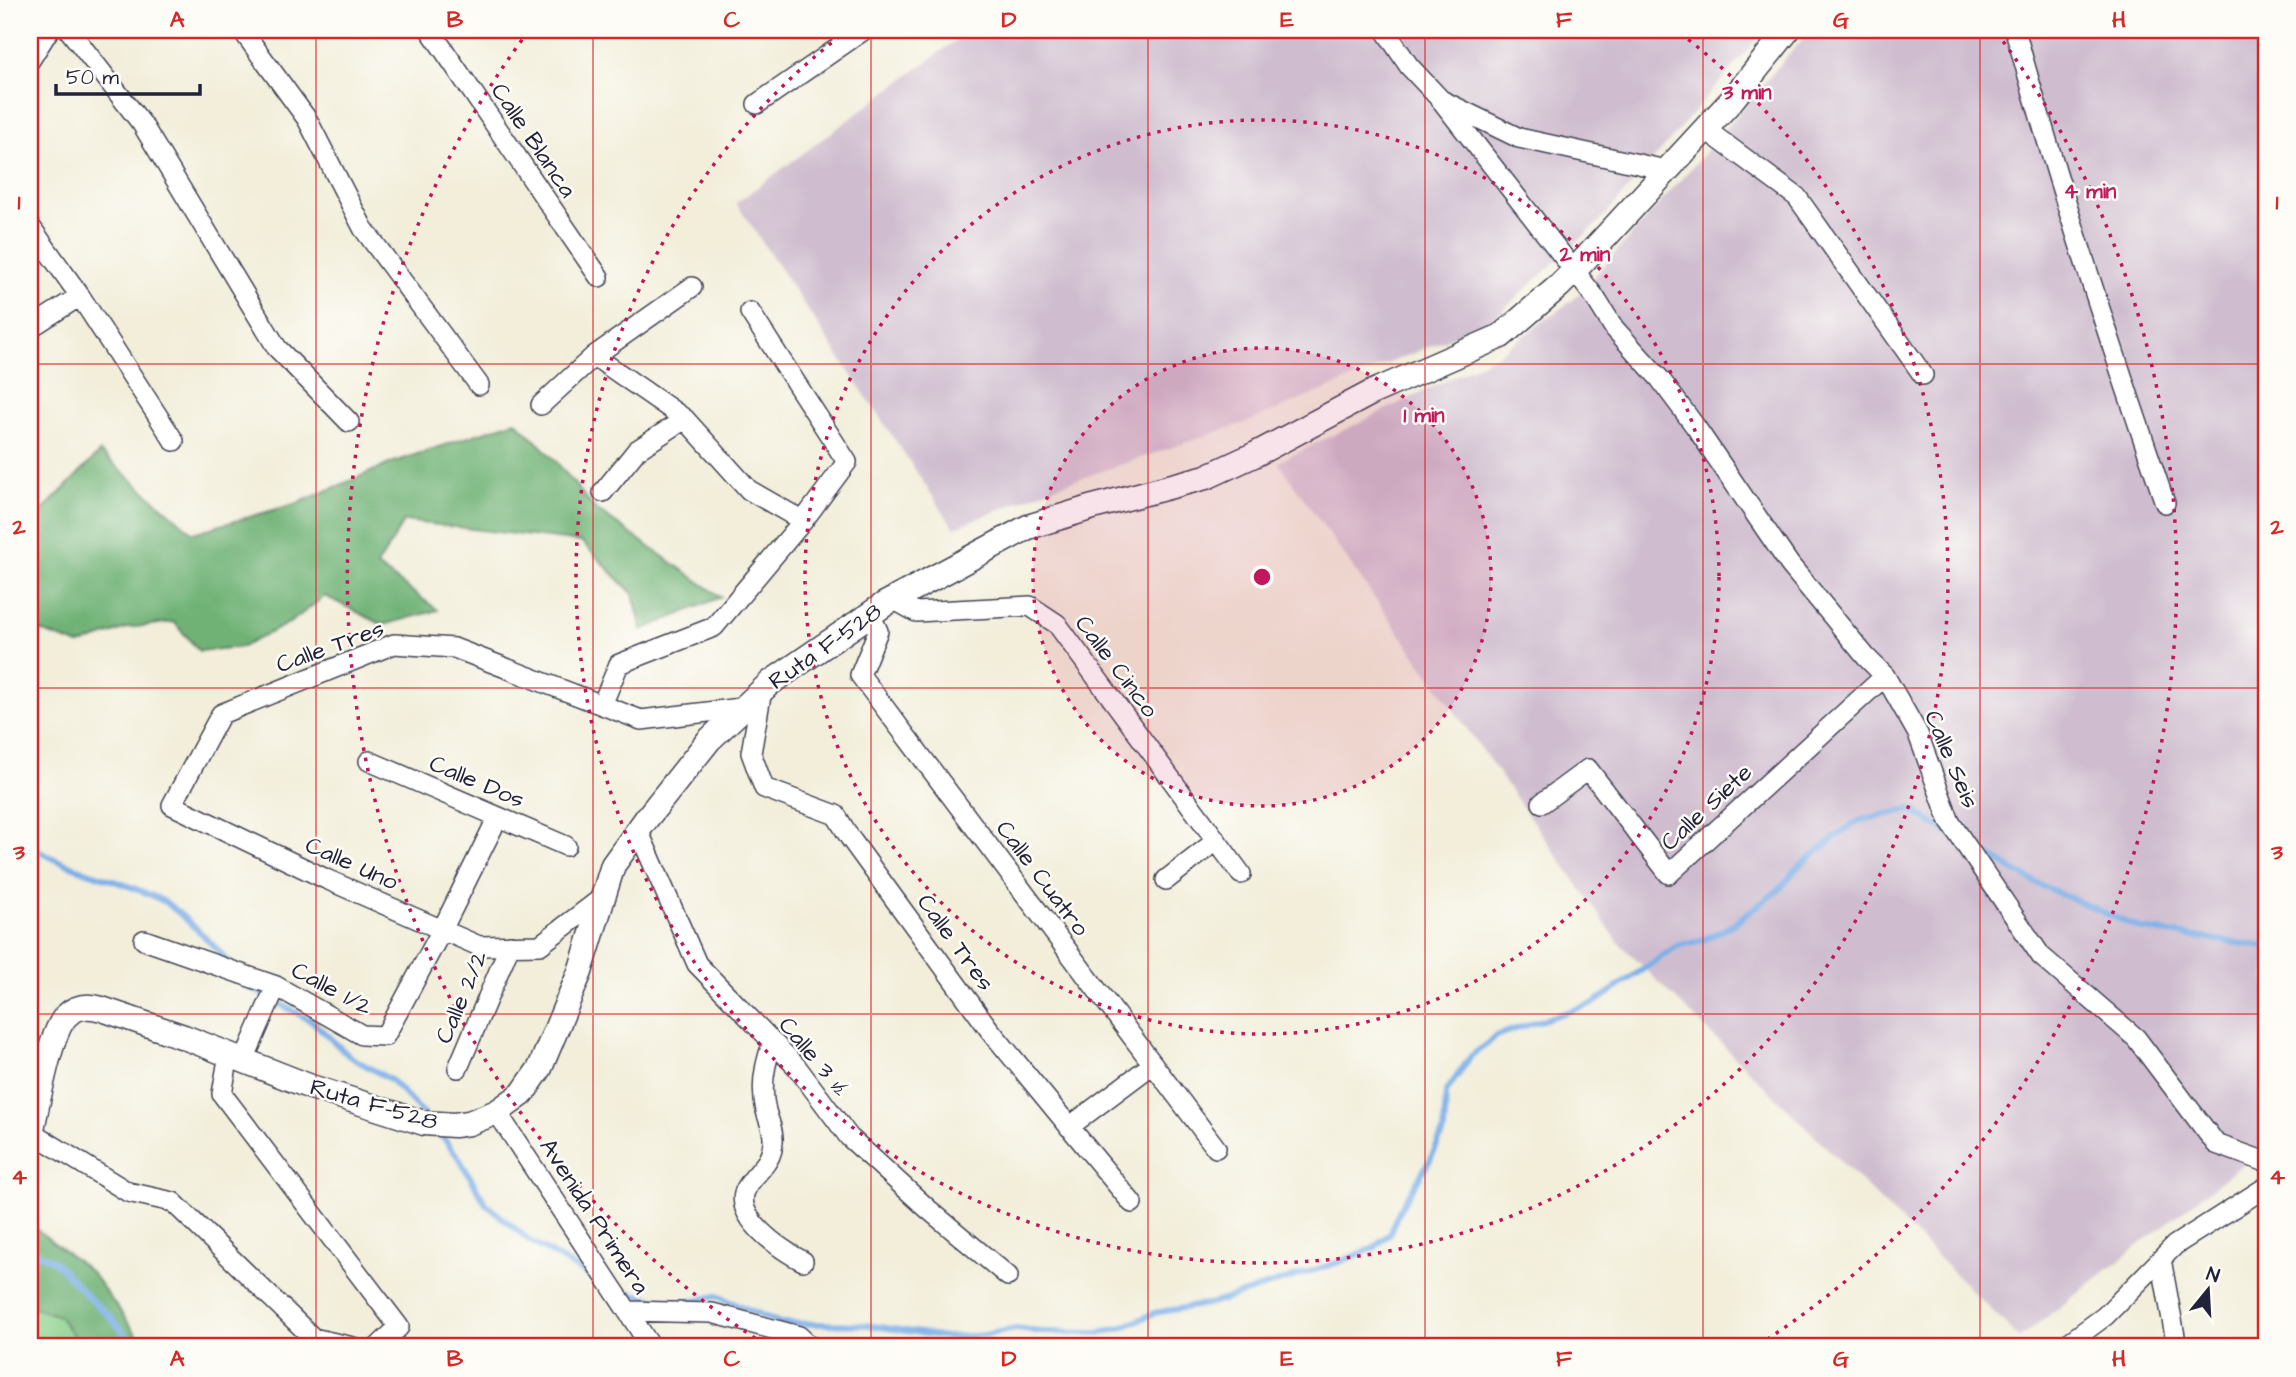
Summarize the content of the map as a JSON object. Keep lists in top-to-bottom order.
{
  "streets": {
    "main road": ["Ruta F-528"],
    "street": [
      "Calle Blanca",
      "Calle Tres",
      "Calle Cinco",
      "Calle Seis",
      "Calle Dos",
      "Calle Siete",
      "Calle Uno",
      "Calle Cuatro",
      "Calle 1/2",
      "Calle 2/2",
      "Calle 3 ½",
      "Avenida Primera"
    ]
  },
  "crossings": [
    ["Calle Tres", "Ruta F-528"],
    ["Calle Tres", "Calle Uno"],
    ["Ruta F-528", "Calle Cinco"],
    ["Ruta F-528", "Calle Seis"],
    ["Ruta F-528", "Calle Uno"],
    ["Ruta F-528", "Calle Cuatro"],
    ["Ruta F-528", "Calle 3 ½"],
    ["Ruta F-528", "Avenida Primera"],
    ["Calle Seis", "Calle Siete"],
    ["Calle Dos", "Calle 1/2"],
    ["Calle Uno", "Calle 1/2"],
    ["Calle Uno", "Calle 2/2"]
  ],
  "scale_bar": "50 m",
  "north": "top",
  "grid": {
    "columns": [
      "A",
      "B",
      "C",
      "D",
      "E",
      "F",
      "G",
      "H"
    ],
    "rows": [
      "1",
      "2",
      "3",
      "4"
    ]
  },
  "rings": [
    "3 min",
    "4 min",
    "2 min",
    "1 min"
  ]
}
